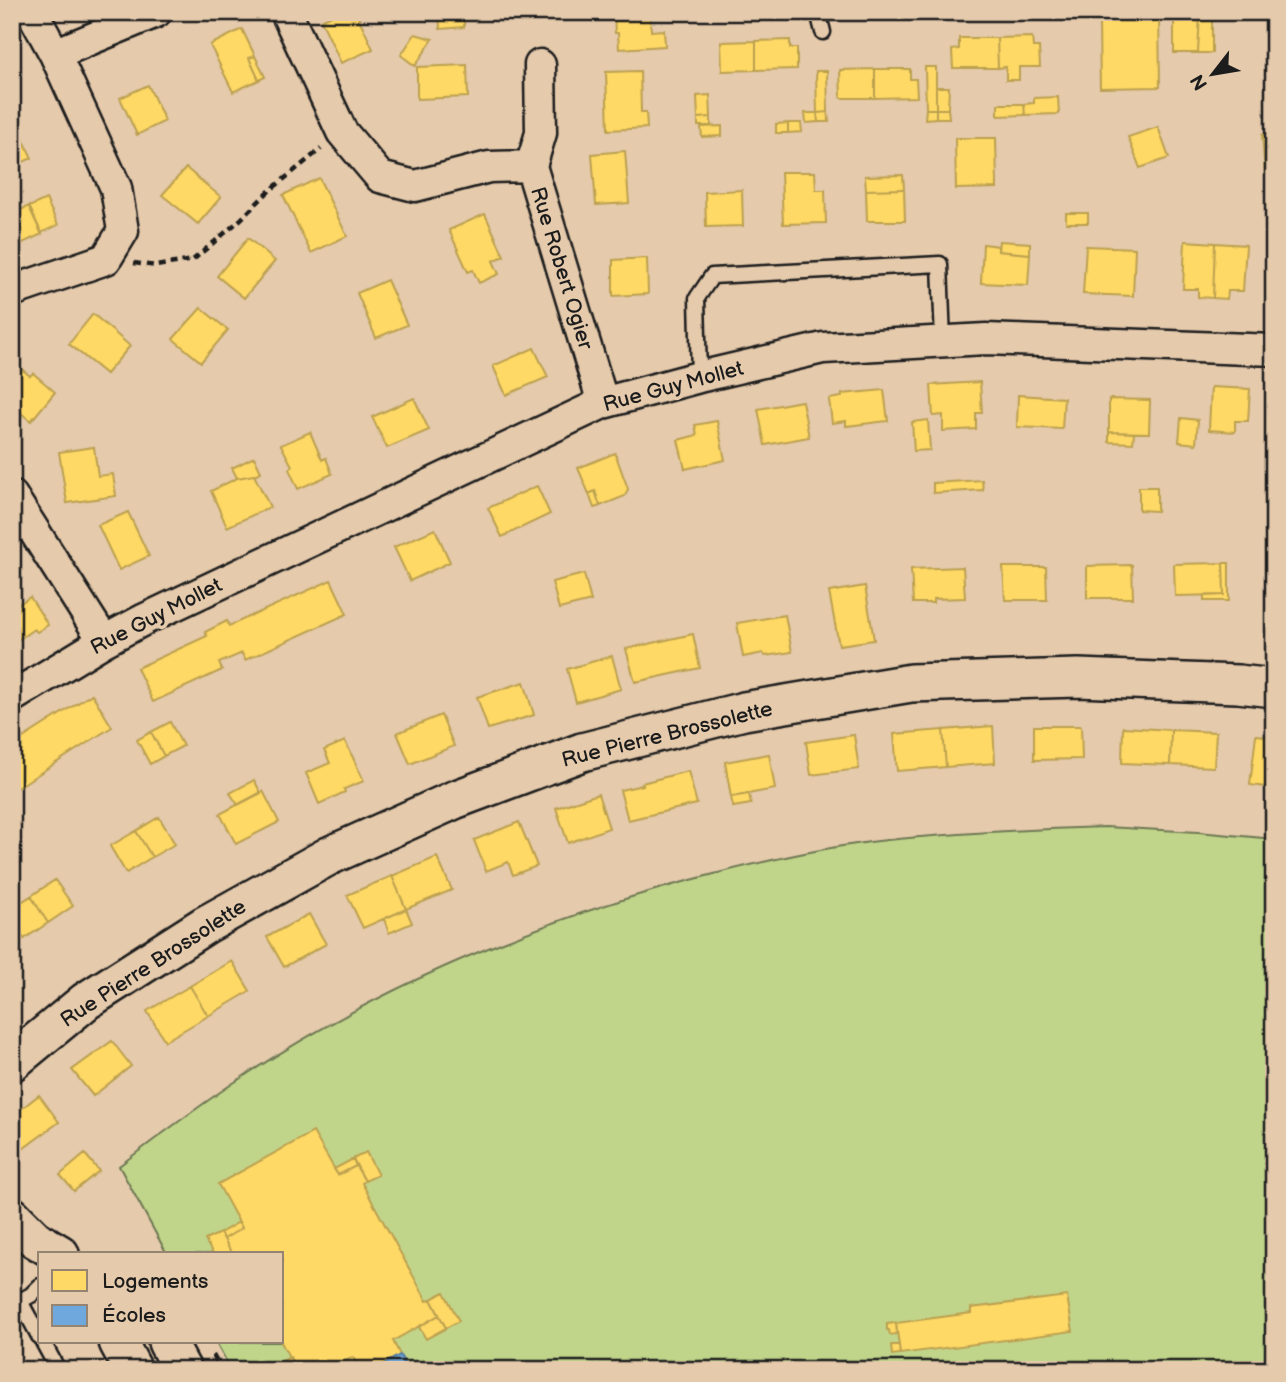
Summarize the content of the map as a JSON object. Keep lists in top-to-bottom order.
{
  "streets": {
    "street": ["Rue Robert Ogier", "Rue Guy Mollet", "Rue Pierre Brossolette"]
  },
  "crossings": [
    ["Rue Robert Ogier", "Rue Guy Mollet"]
  ],
  "legend": ["Logements", "Écoles"],
  "north": "bottom left"
}
